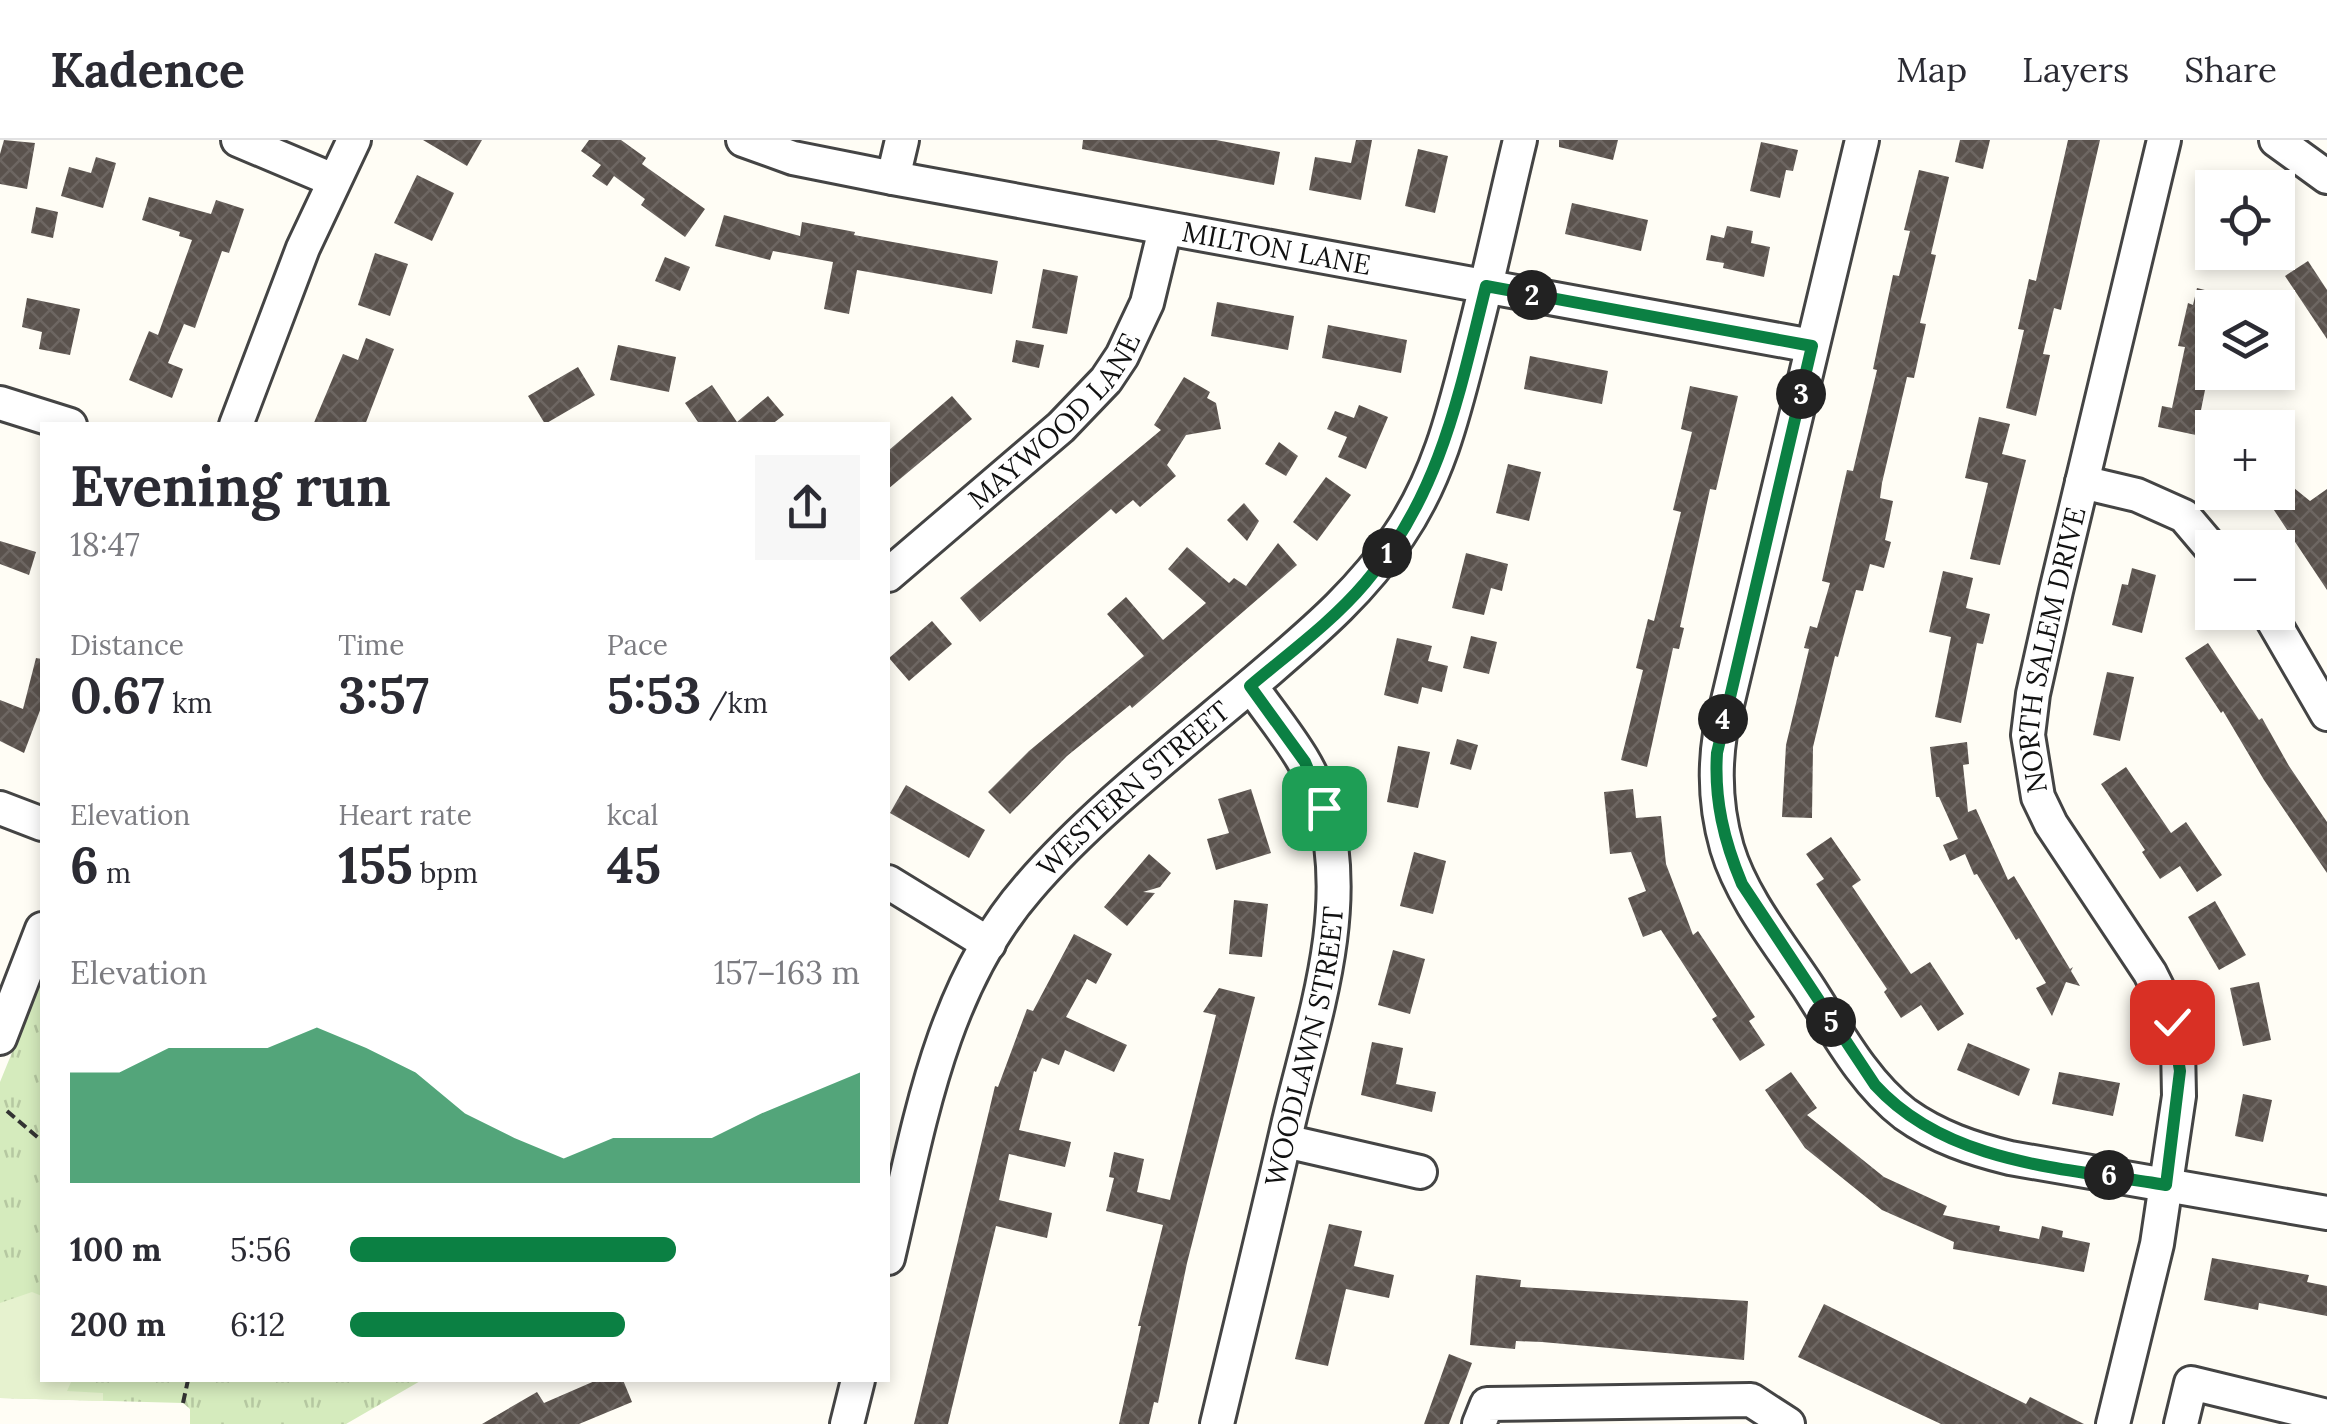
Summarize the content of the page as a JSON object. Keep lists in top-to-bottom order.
{
  "streets": {
    "street": [
      "MILTON LANE",
      "MAYWOOD LANE",
      "NORTH SALEM DRIVE",
      "WESTERN STREET",
      "WOODLAWN STREET"
    ]
  },
  "crossings": [
    ["MILTON LANE", "MAYWOOD LANE"],
    ["MILTON LANE", "WESTERN STREET"],
    ["WESTERN STREET", "WOODLAWN STREET"]
  ],
  "page": {
    "header": "Kadence",
    "nav": ["Map", "Layers", "Share"],
    "map_buttons": ["+", "−"],
    "pins": [
      "2",
      "3",
      "1",
      "4",
      "5",
      "6"
    ],
    "heading": ["Evening run", "18:47"],
    "stats": [
      ["Distance", "0.67 km"],
      ["Time", "3:57"],
      ["Pace", "5:53 /km"],
      ["Elevation", "6 m"],
      ["Heart rate", "155 bpm"],
      ["kcal", "45"]
    ],
    "chart": ["Elevation", "157–163 m"],
    "list": [
      {
        "name": "100 m",
        "note": "5:56"
      },
      {
        "name": "200 m",
        "note": "6:12"
      }
    ]
  }
}
